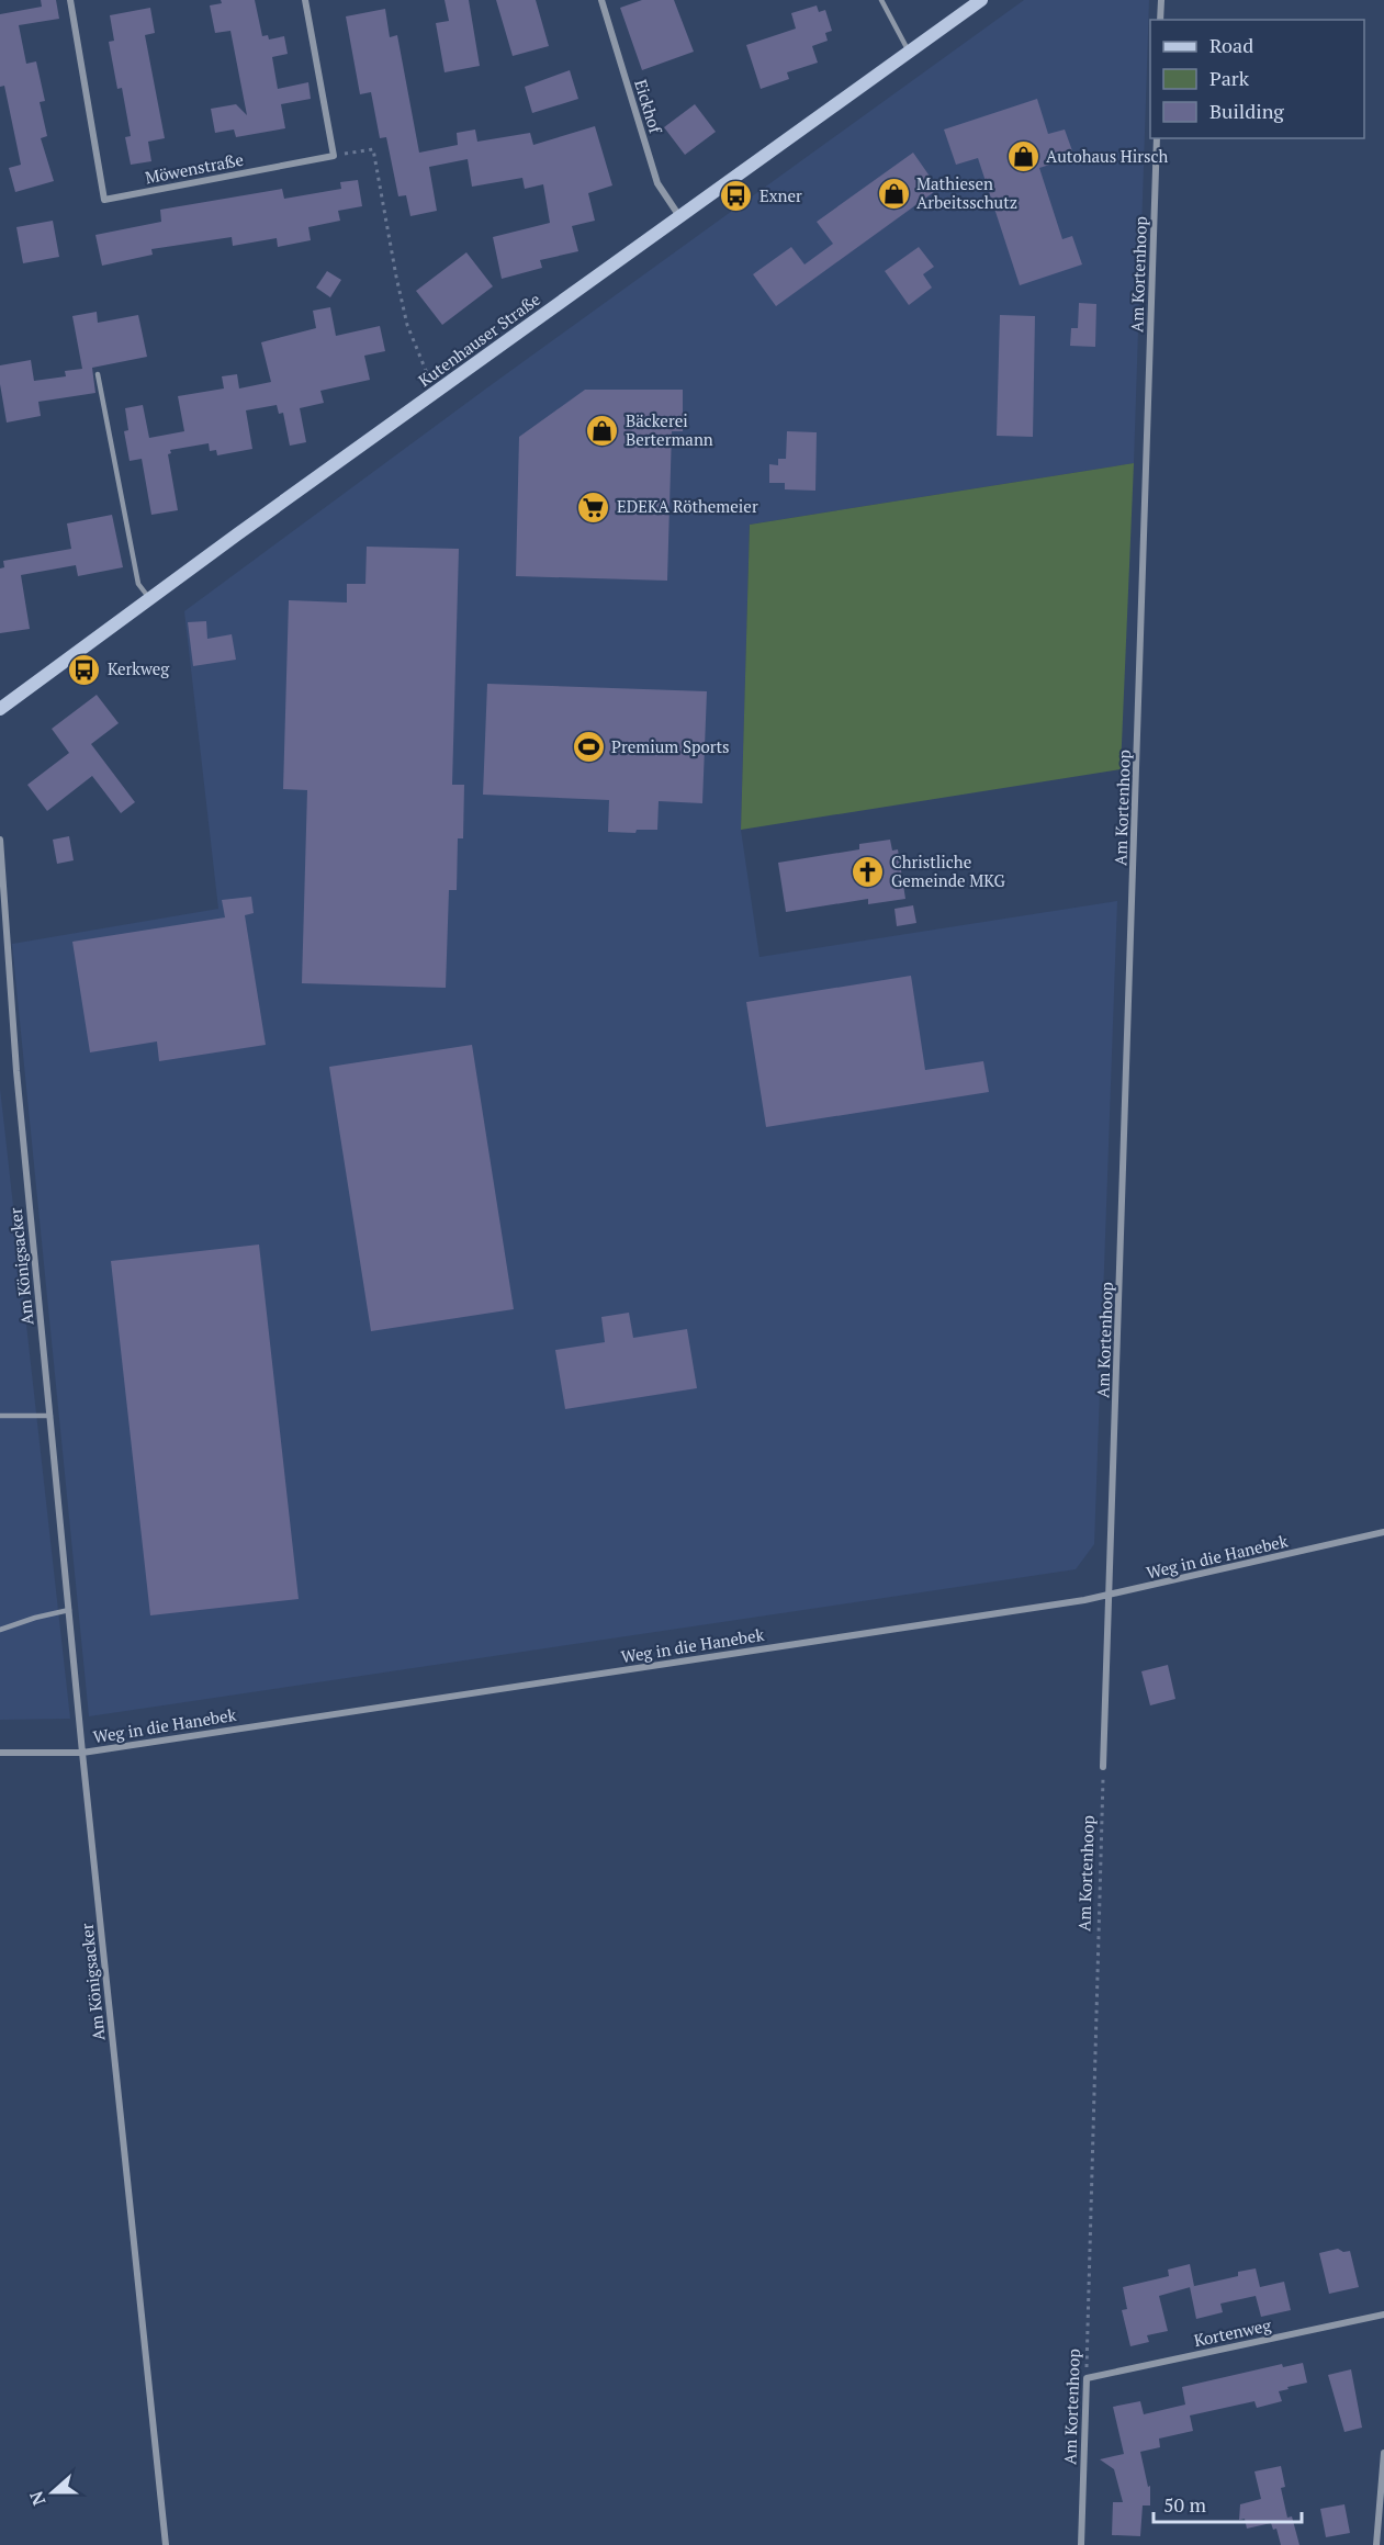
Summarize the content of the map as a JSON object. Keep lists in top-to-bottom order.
{
  "streets": {
    "street": [
      "Eickhof",
      "Möwenstraße",
      "Am Kortenhoop",
      "Kutenhauser Straße",
      "Am Königsacker",
      "Weg in die Hanebek",
      "Kortenweg"
    ]
  },
  "crossings": [
    ["Eickhof", "Kutenhauser Straße"],
    ["Am Kortenhoop", "Weg in die Hanebek"],
    ["Am Kortenhoop", "Kortenweg"],
    ["Am Königsacker", "Weg in die Hanebek"]
  ],
  "places": {
    "shop": ["Autohaus Hirsch", "Mathiesen Arbeitsschutz", "Bäckerei Bertermann"],
    "bus stop": ["Exner", "Kerkweg"],
    "supermarket": ["EDEKA Röthemeier"],
    "sports": ["Premium Sports"],
    "church": ["Christliche Gemeinde MKG"]
  },
  "legend": ["Road", "Park", "Building"],
  "scale_bar": "50 m",
  "north": "left"
}
